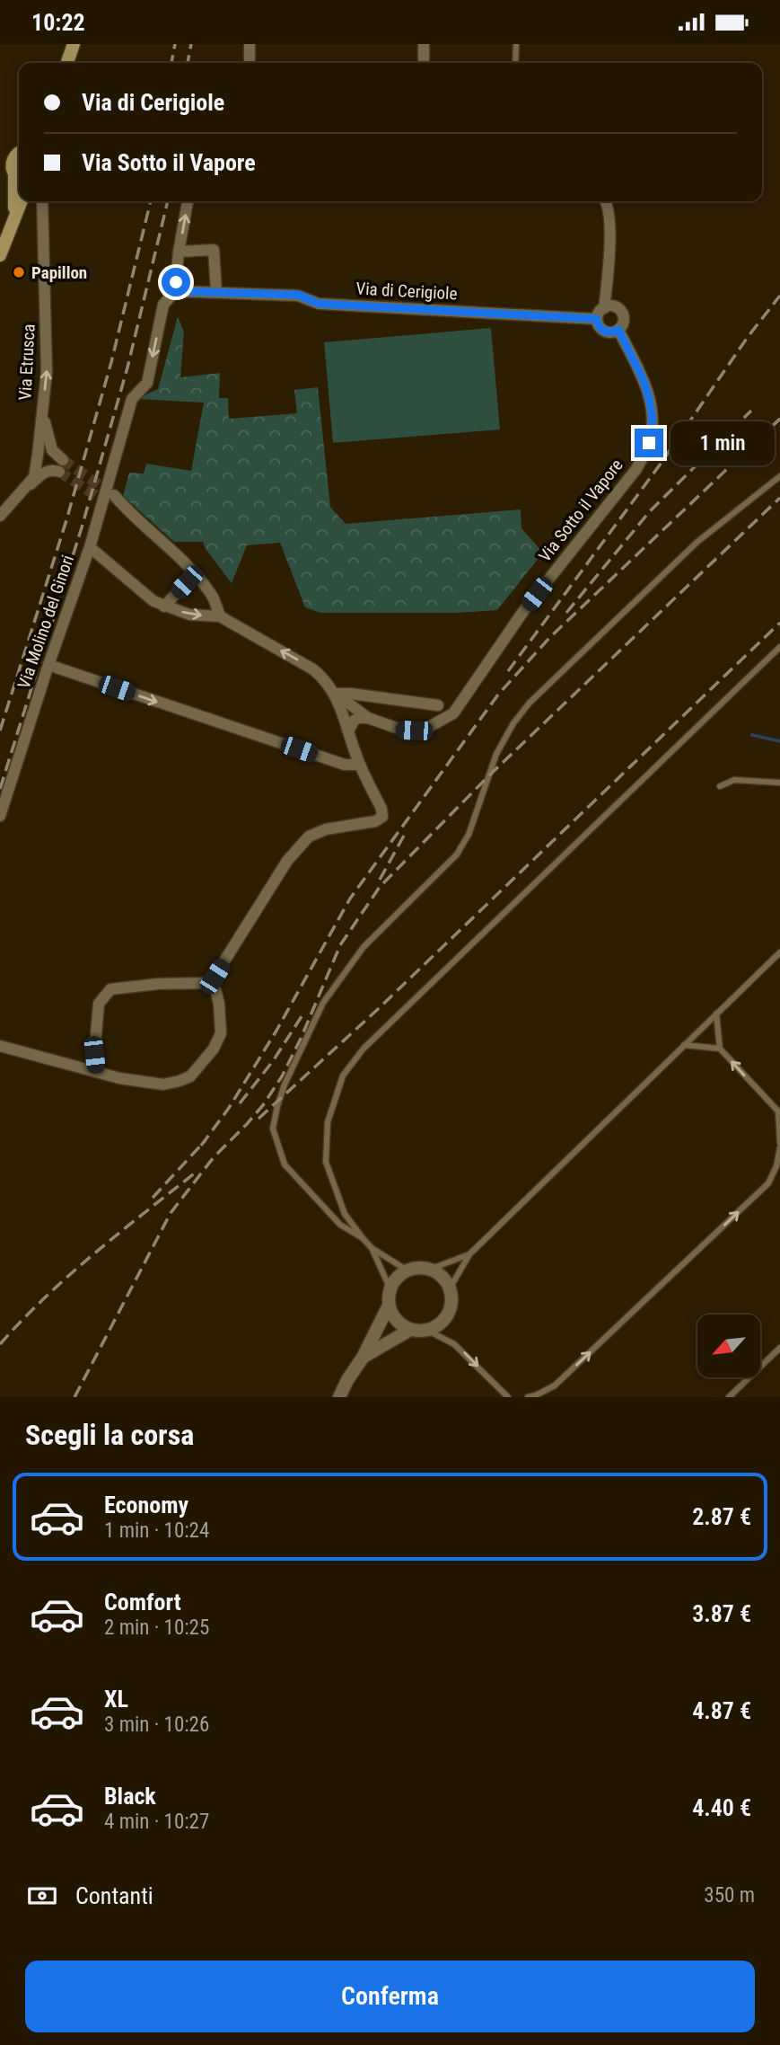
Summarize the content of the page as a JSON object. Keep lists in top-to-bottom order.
{
  "streets": {
    "street": [
      "Via di Cerigiole",
      "Via Etrusca",
      "Via Sotto il Vapore",
      "Via Molino del Ginori"
    ]
  },
  "crossings": [
    ["Via di Cerigiole", "Via Sotto il Vapore"]
  ],
  "one_way": ["Via Etrusca"],
  "places": ["Papillon"],
  "north": "bottom left",
  "page": {
    "status": "10:22",
    "banner": ["Via di Cerigiole", "Via Sotto il Vapore"],
    "bubble": "1 min",
    "heading": "Scegli la corsa",
    "list": [
      {
        "name": "Economy",
        "note": "1 min · 10:24",
        "value": "2.87 €"
      },
      {
        "name": "Comfort",
        "note": "2 min · 10:25",
        "value": "3.87 €"
      },
      {
        "name": "XL",
        "note": "3 min · 10:26",
        "value": "4.87 €"
      },
      {
        "name": "Black",
        "note": "4 min · 10:27",
        "value": "4.40 €"
      }
    ],
    "pay": ["Contanti", "350 m"],
    "buttons": "Conferma"
  }
}
